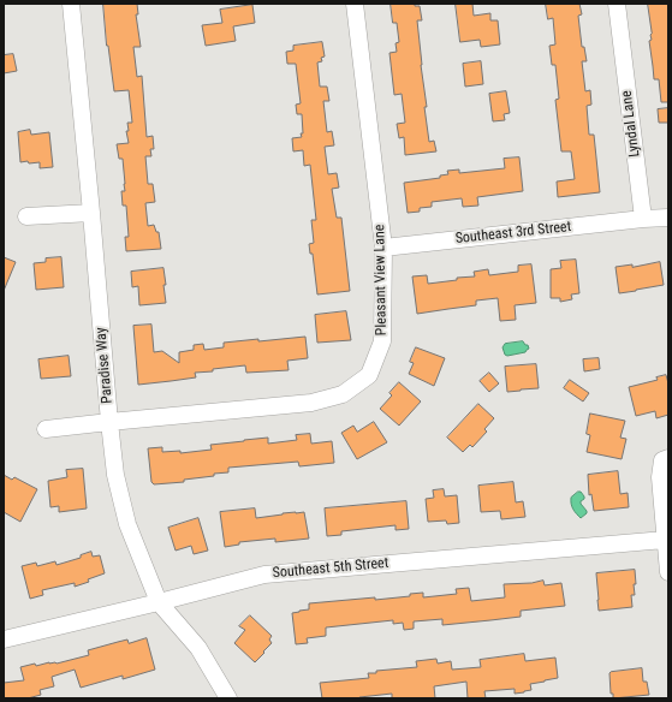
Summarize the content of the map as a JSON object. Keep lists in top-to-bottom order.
{
  "streets": {
    "street": [
      "Lyndal Lane",
      "Southeast 3rd Street",
      "Pleasant View Lane",
      "Paradise Way",
      "Southeast 5th Street"
    ]
  },
  "crossings": [
    ["Lyndal Lane", "Southeast 3rd Street"],
    ["Southeast 3rd Street", "Pleasant View Lane"],
    ["Pleasant View Lane", "Paradise Way"],
    ["Paradise Way", "Southeast 5th Street"]
  ]
}
